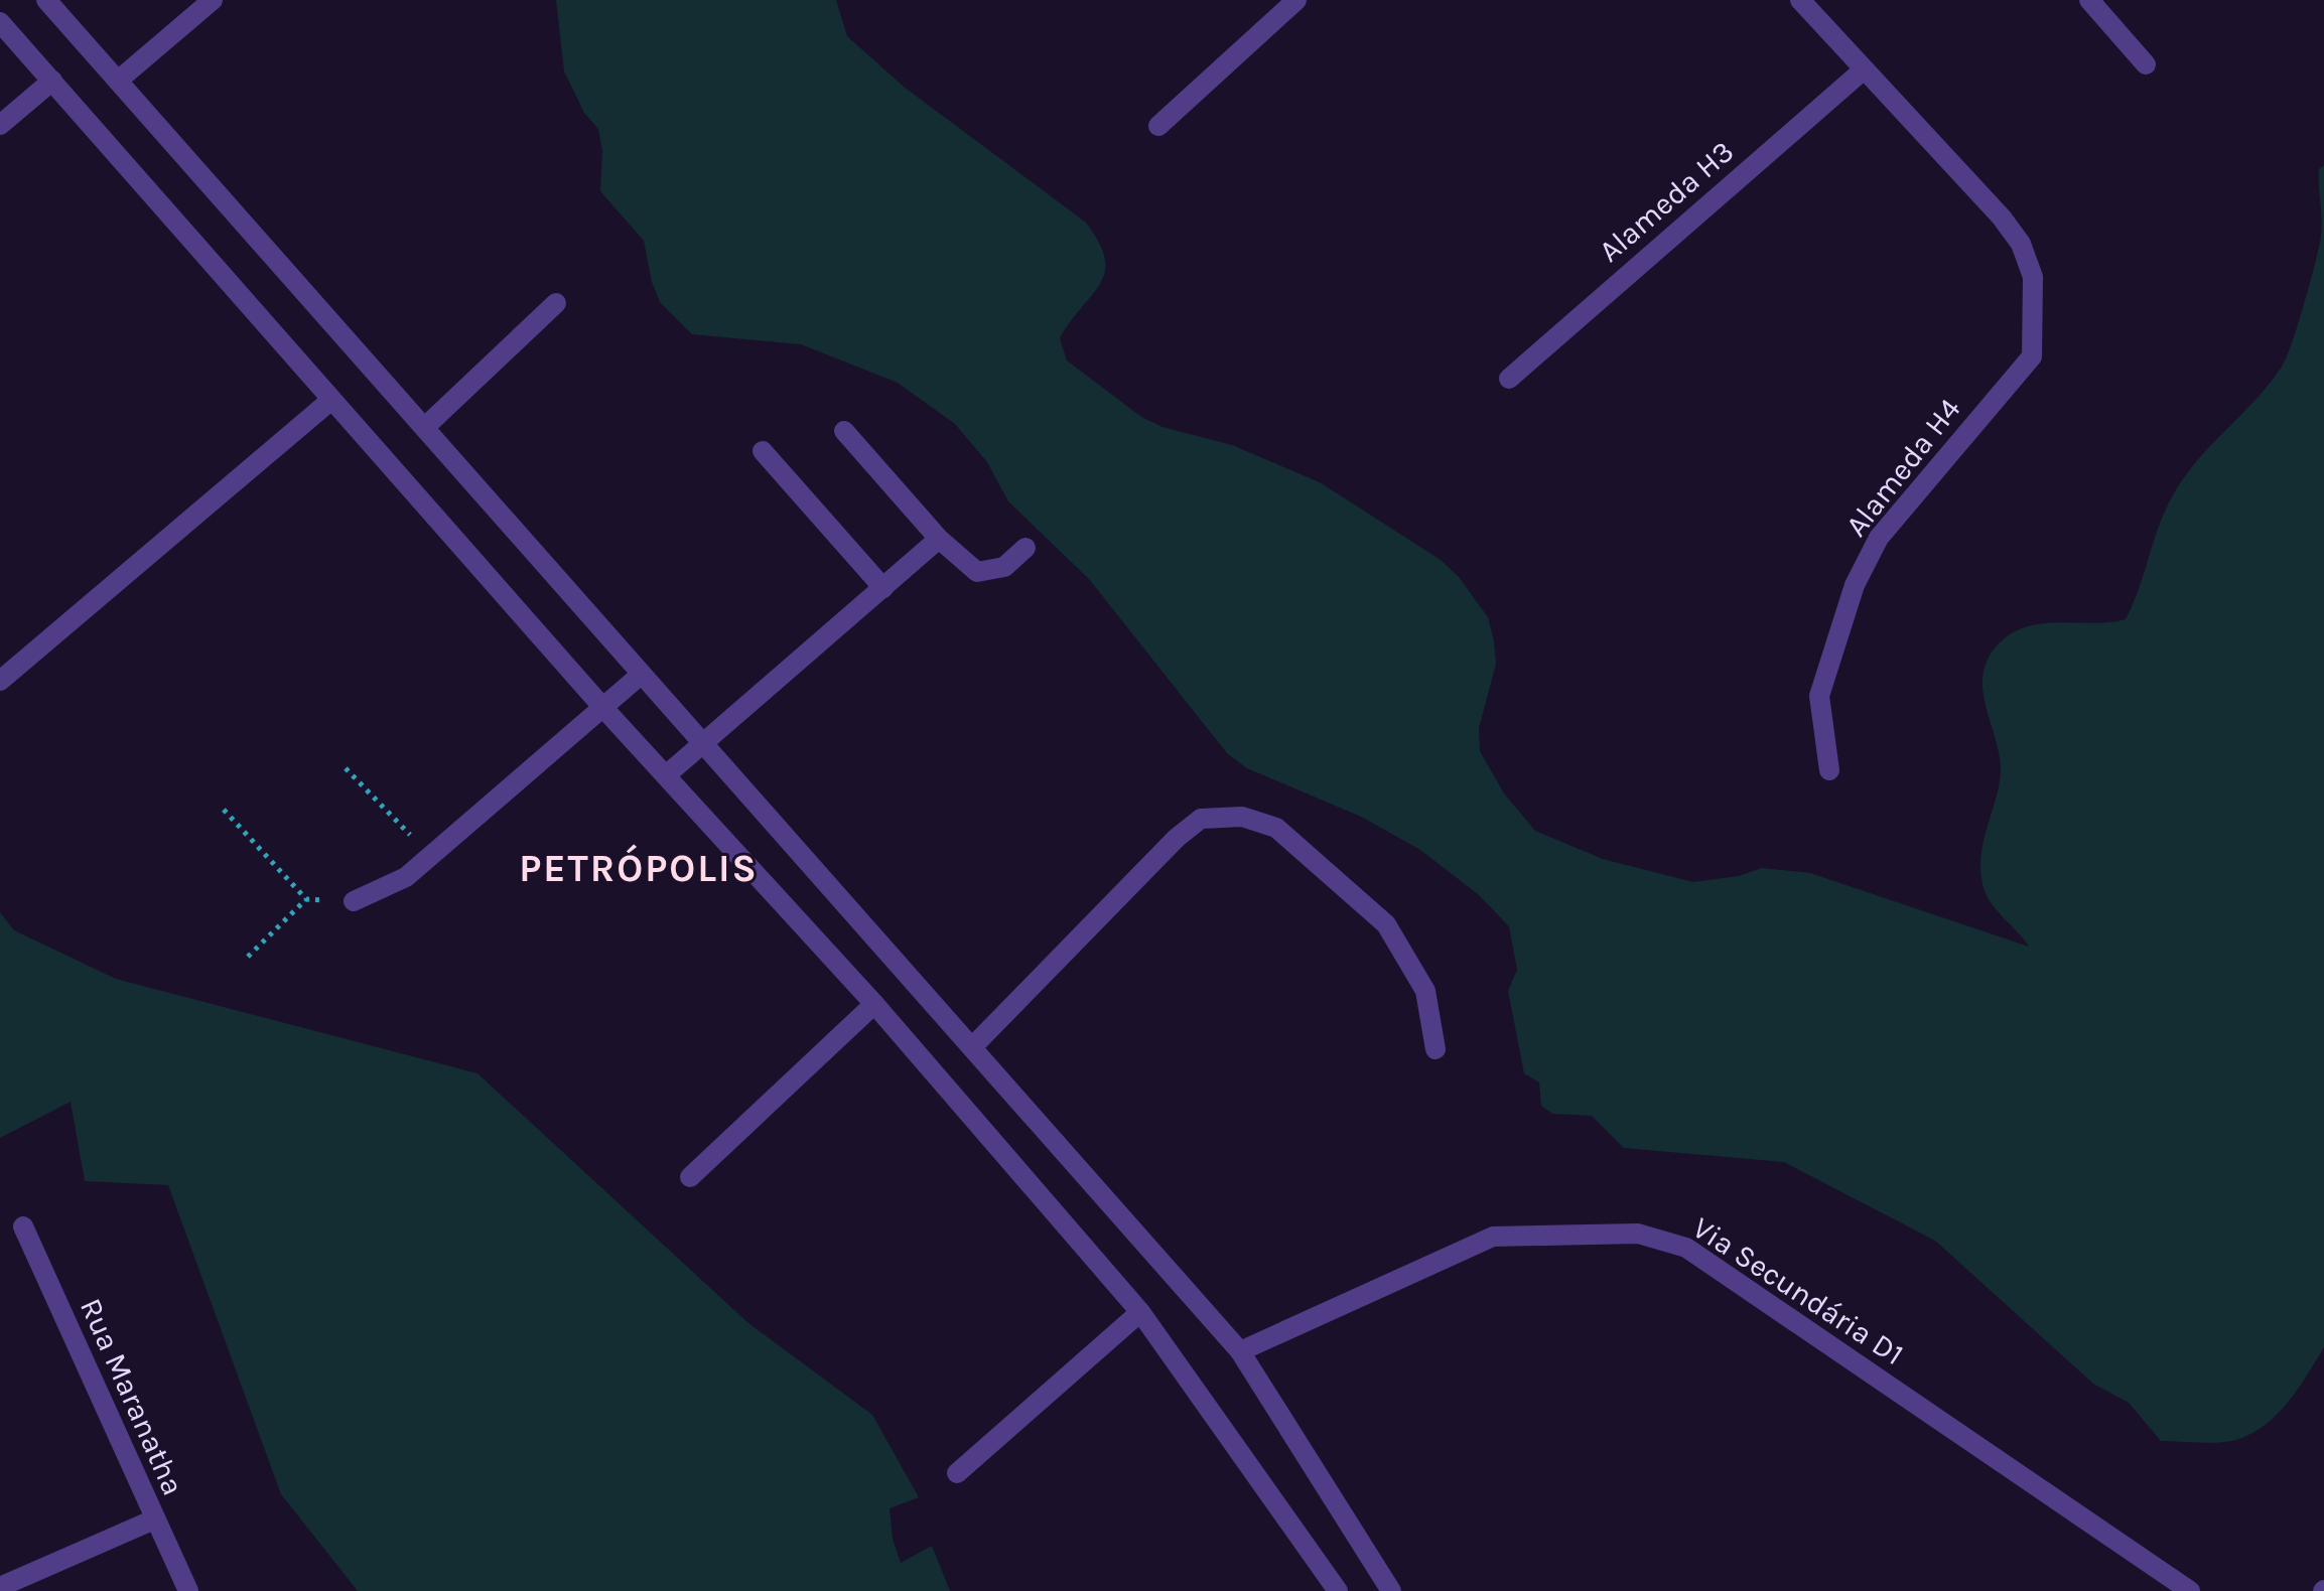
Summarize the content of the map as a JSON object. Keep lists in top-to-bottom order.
{
  "streets": {
    "street": [
      "Alameda H3",
      "Alameda H4",
      "Via Secundária D1",
      "Rua Maranatha"
    ]
  },
  "crossings": [
    ["Alameda H3", "Alameda H4"]
  ],
  "districts": ["PETRÓPOLIS"]
}
